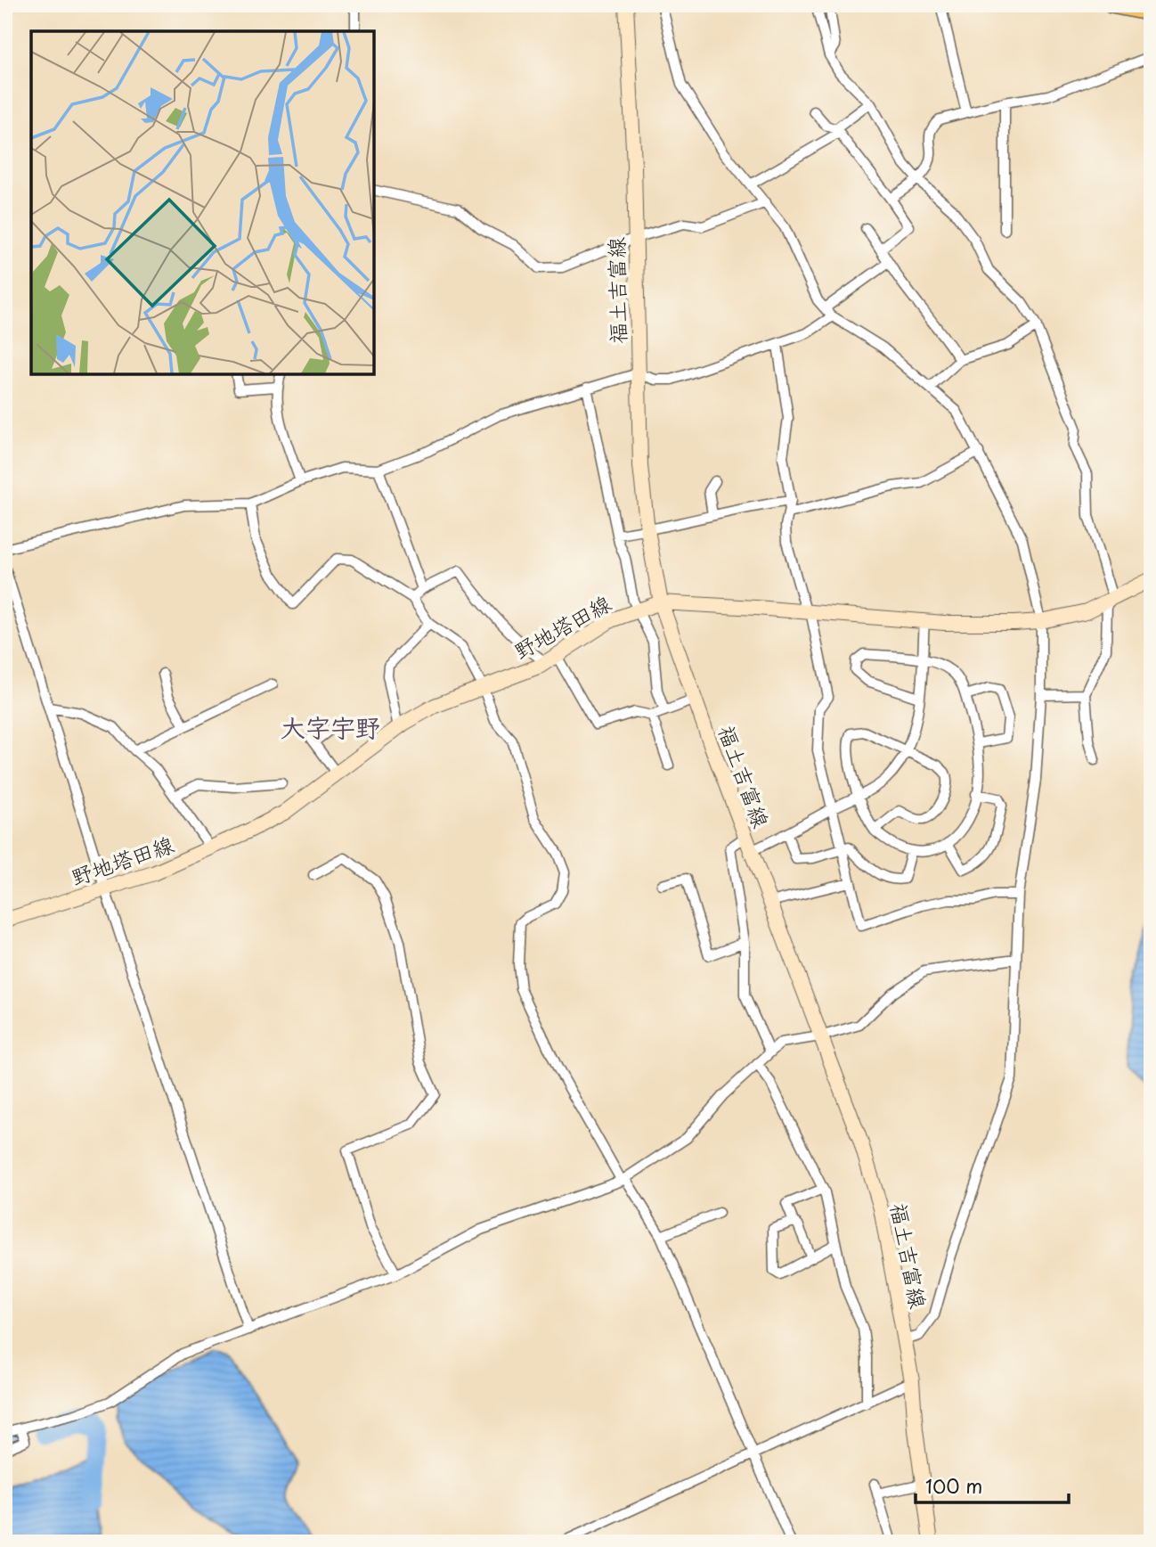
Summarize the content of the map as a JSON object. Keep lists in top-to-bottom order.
{
  "streets": {
    "main road": ["福土吉富線", "野地塔田線"]
  },
  "crossings": [
    ["福土吉富線", "野地塔田線"]
  ],
  "districts": ["大字宇野"],
  "scale_bar": "100 m"
}
